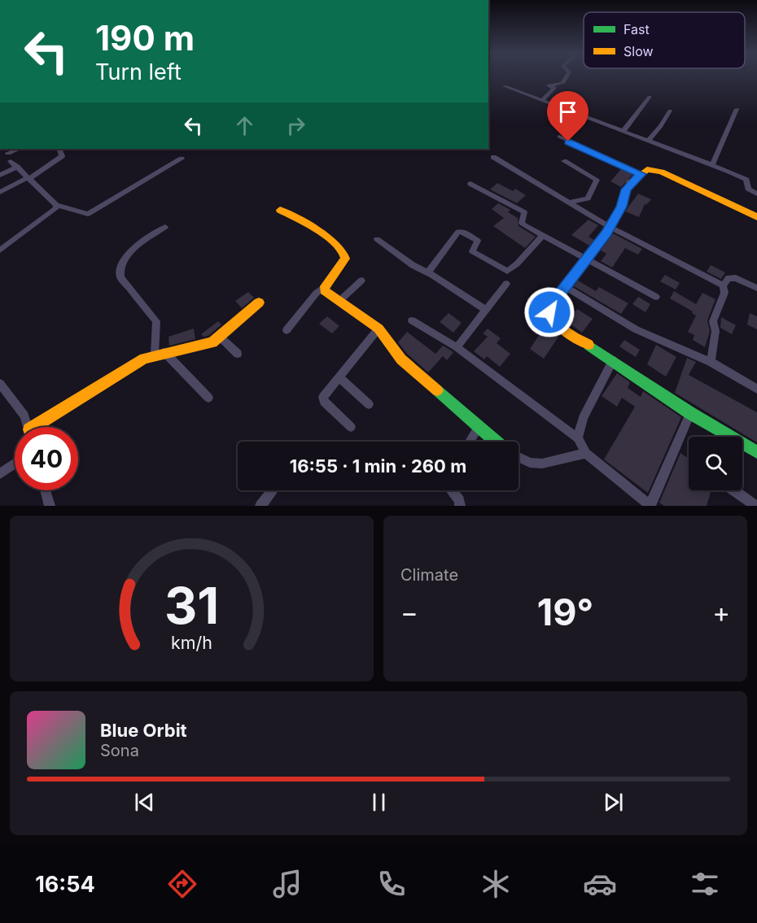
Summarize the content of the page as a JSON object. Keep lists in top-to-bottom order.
{
  "legend": ["Fast", "Slow"],
  "page": {
    "turn": ["190 m", "Turn left"],
    "limit": "40",
    "trip": "16:55 · 1 min · 260 m",
    "tile": "Climate",
    "heat": ["−", "19°", "+"],
    "song": ["Blue Orbit", "Sona"],
    "tabs": "16:54",
    "gauge": ["31", "km/h"]
  }
}
